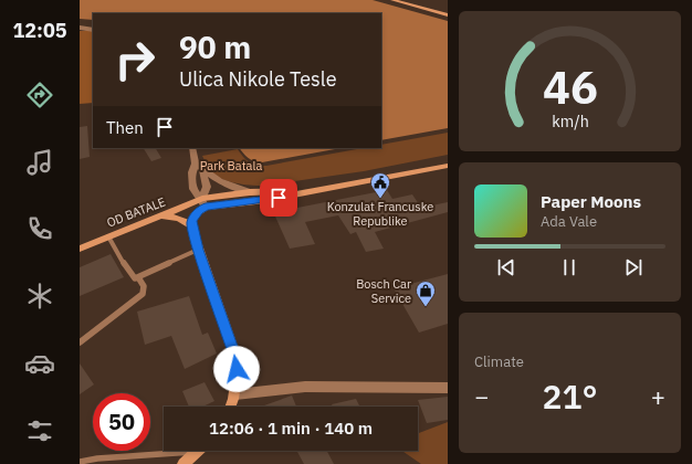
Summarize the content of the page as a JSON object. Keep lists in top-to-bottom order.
{
  "streets": {
    "main road": ["OD BATALE"]
  },
  "parks": ["Park Batala"],
  "places": {
    "public building": ["Konzulat Francuske Republike"],
    "shop": ["Bosch Car Service"]
  },
  "page": {
    "tabs": "12:05",
    "turn": ["90 m", "Ulica Nikole Tesle"],
    "then": "Then",
    "song": ["Paper Moons", "Ada Vale"],
    "tile": "Climate",
    "heat": ["−", "21°", "+"],
    "limit": "50",
    "trip": "12:06 · 1 min · 140 m",
    "gauge": ["46", "km/h"]
  }
}
